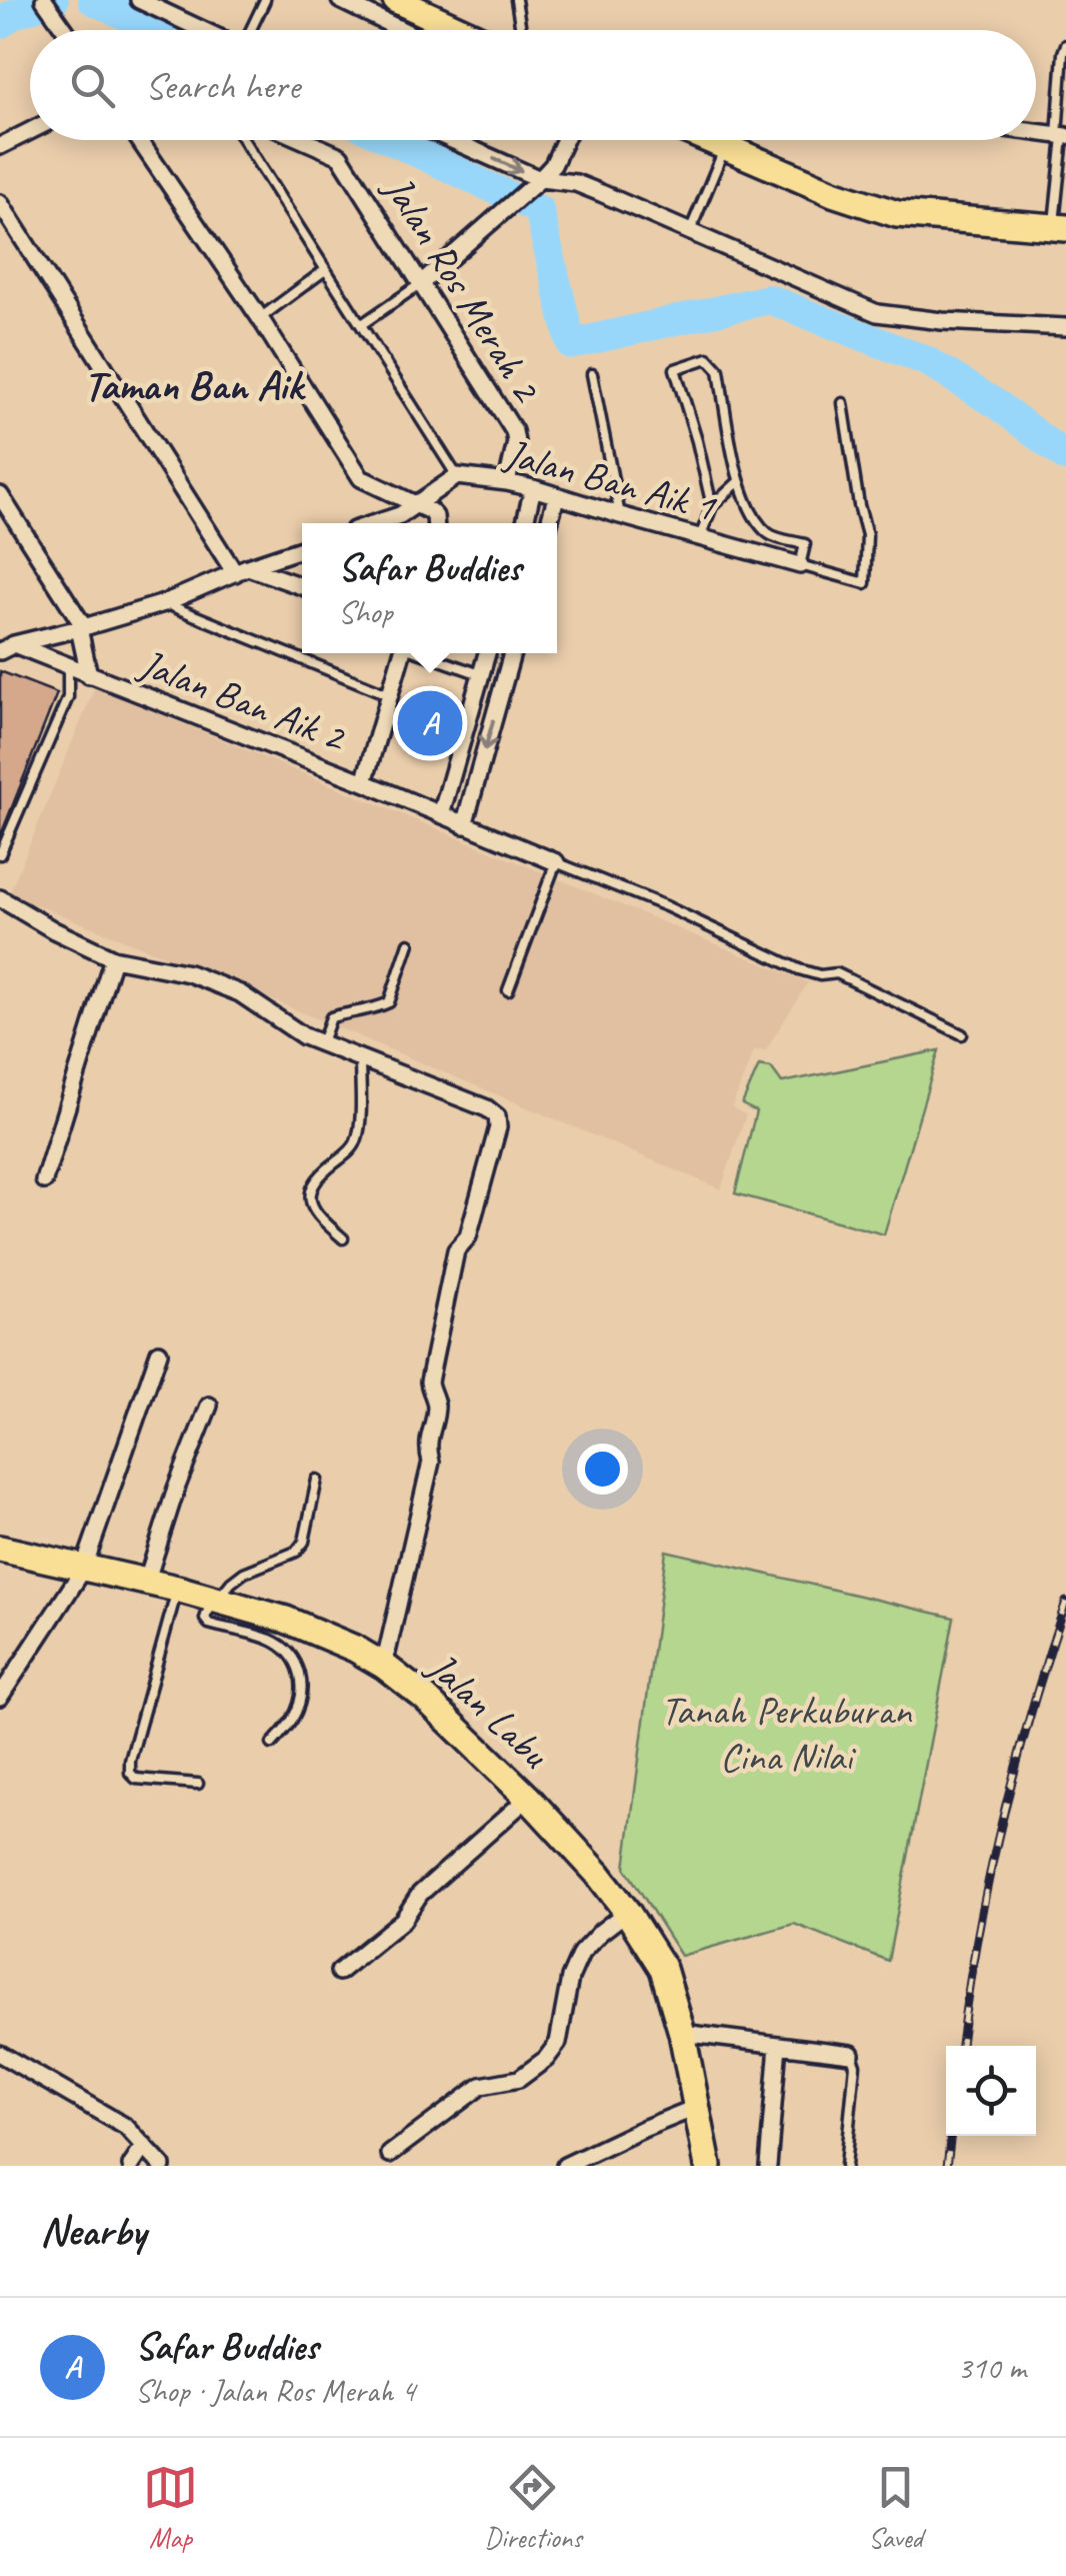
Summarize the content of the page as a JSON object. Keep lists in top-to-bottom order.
{
  "streets": {
    "main road": ["Jalan Labu"],
    "street": ["Jalan Ros Merah 2", "Jalan Ban Aik 1", "Jalan Ban Aik 2"]
  },
  "crossings": [
    ["Jalan Ros Merah 2", "Jalan Ban Aik 1"]
  ],
  "districts": ["Taman Ban Aik"],
  "parks": ["Tanah Perkuburan Cina Nilai"],
  "page": {
    "search": "Search here",
    "popup": ["Safar Buddies", "Shop"],
    "pins": "A",
    "heading": "Nearby",
    "list": [
      {
        "mark": "A",
        "name": "Safar Buddies",
        "note": "Shop · Jalan Ros Merah 4",
        "value": "310 m"
      }
    ],
    "nav": ["Map", "Directions", "Saved"]
  }
}
